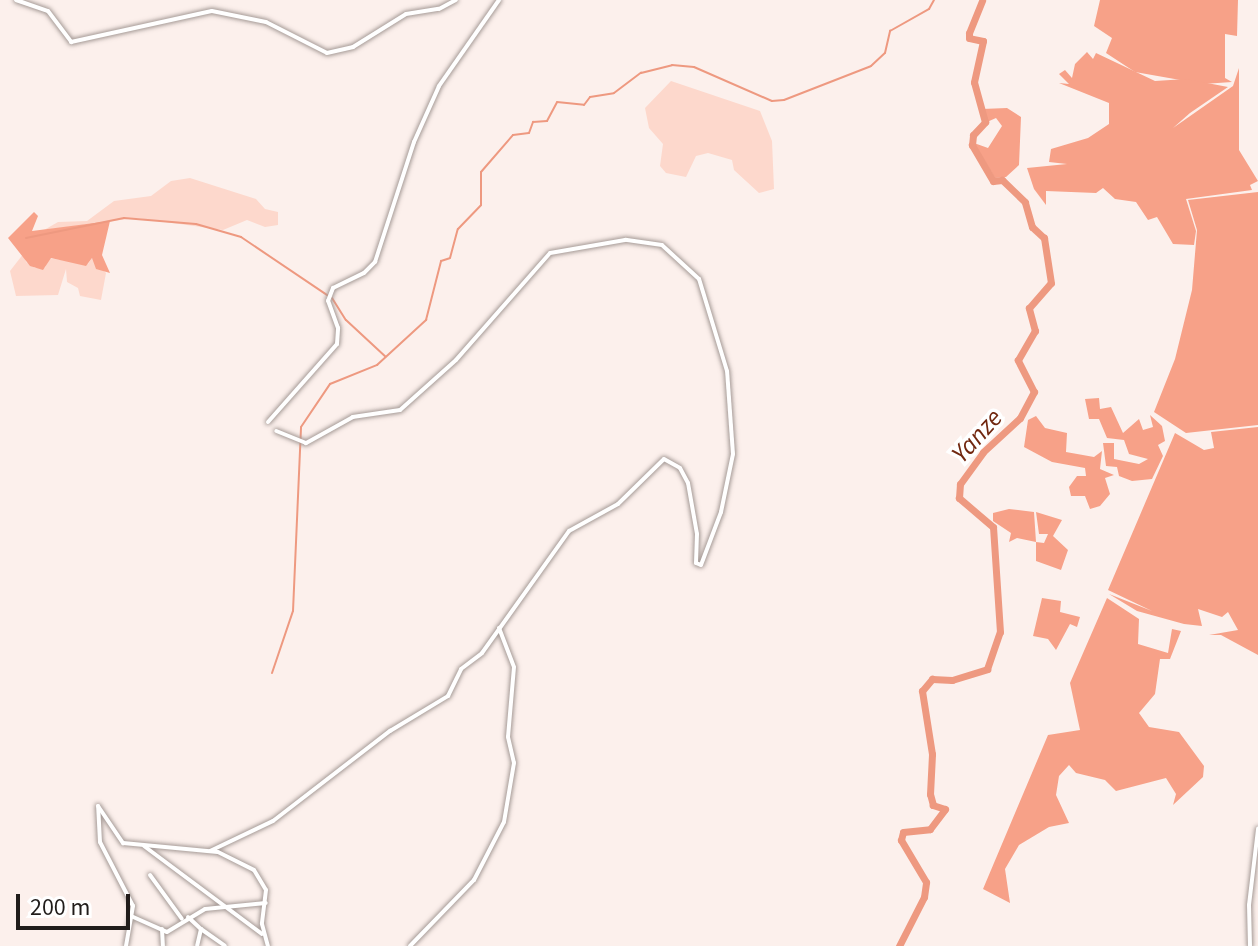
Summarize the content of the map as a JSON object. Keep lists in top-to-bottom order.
{
  "water": ["Yanze"],
  "scale_bar": "200 m"
}
